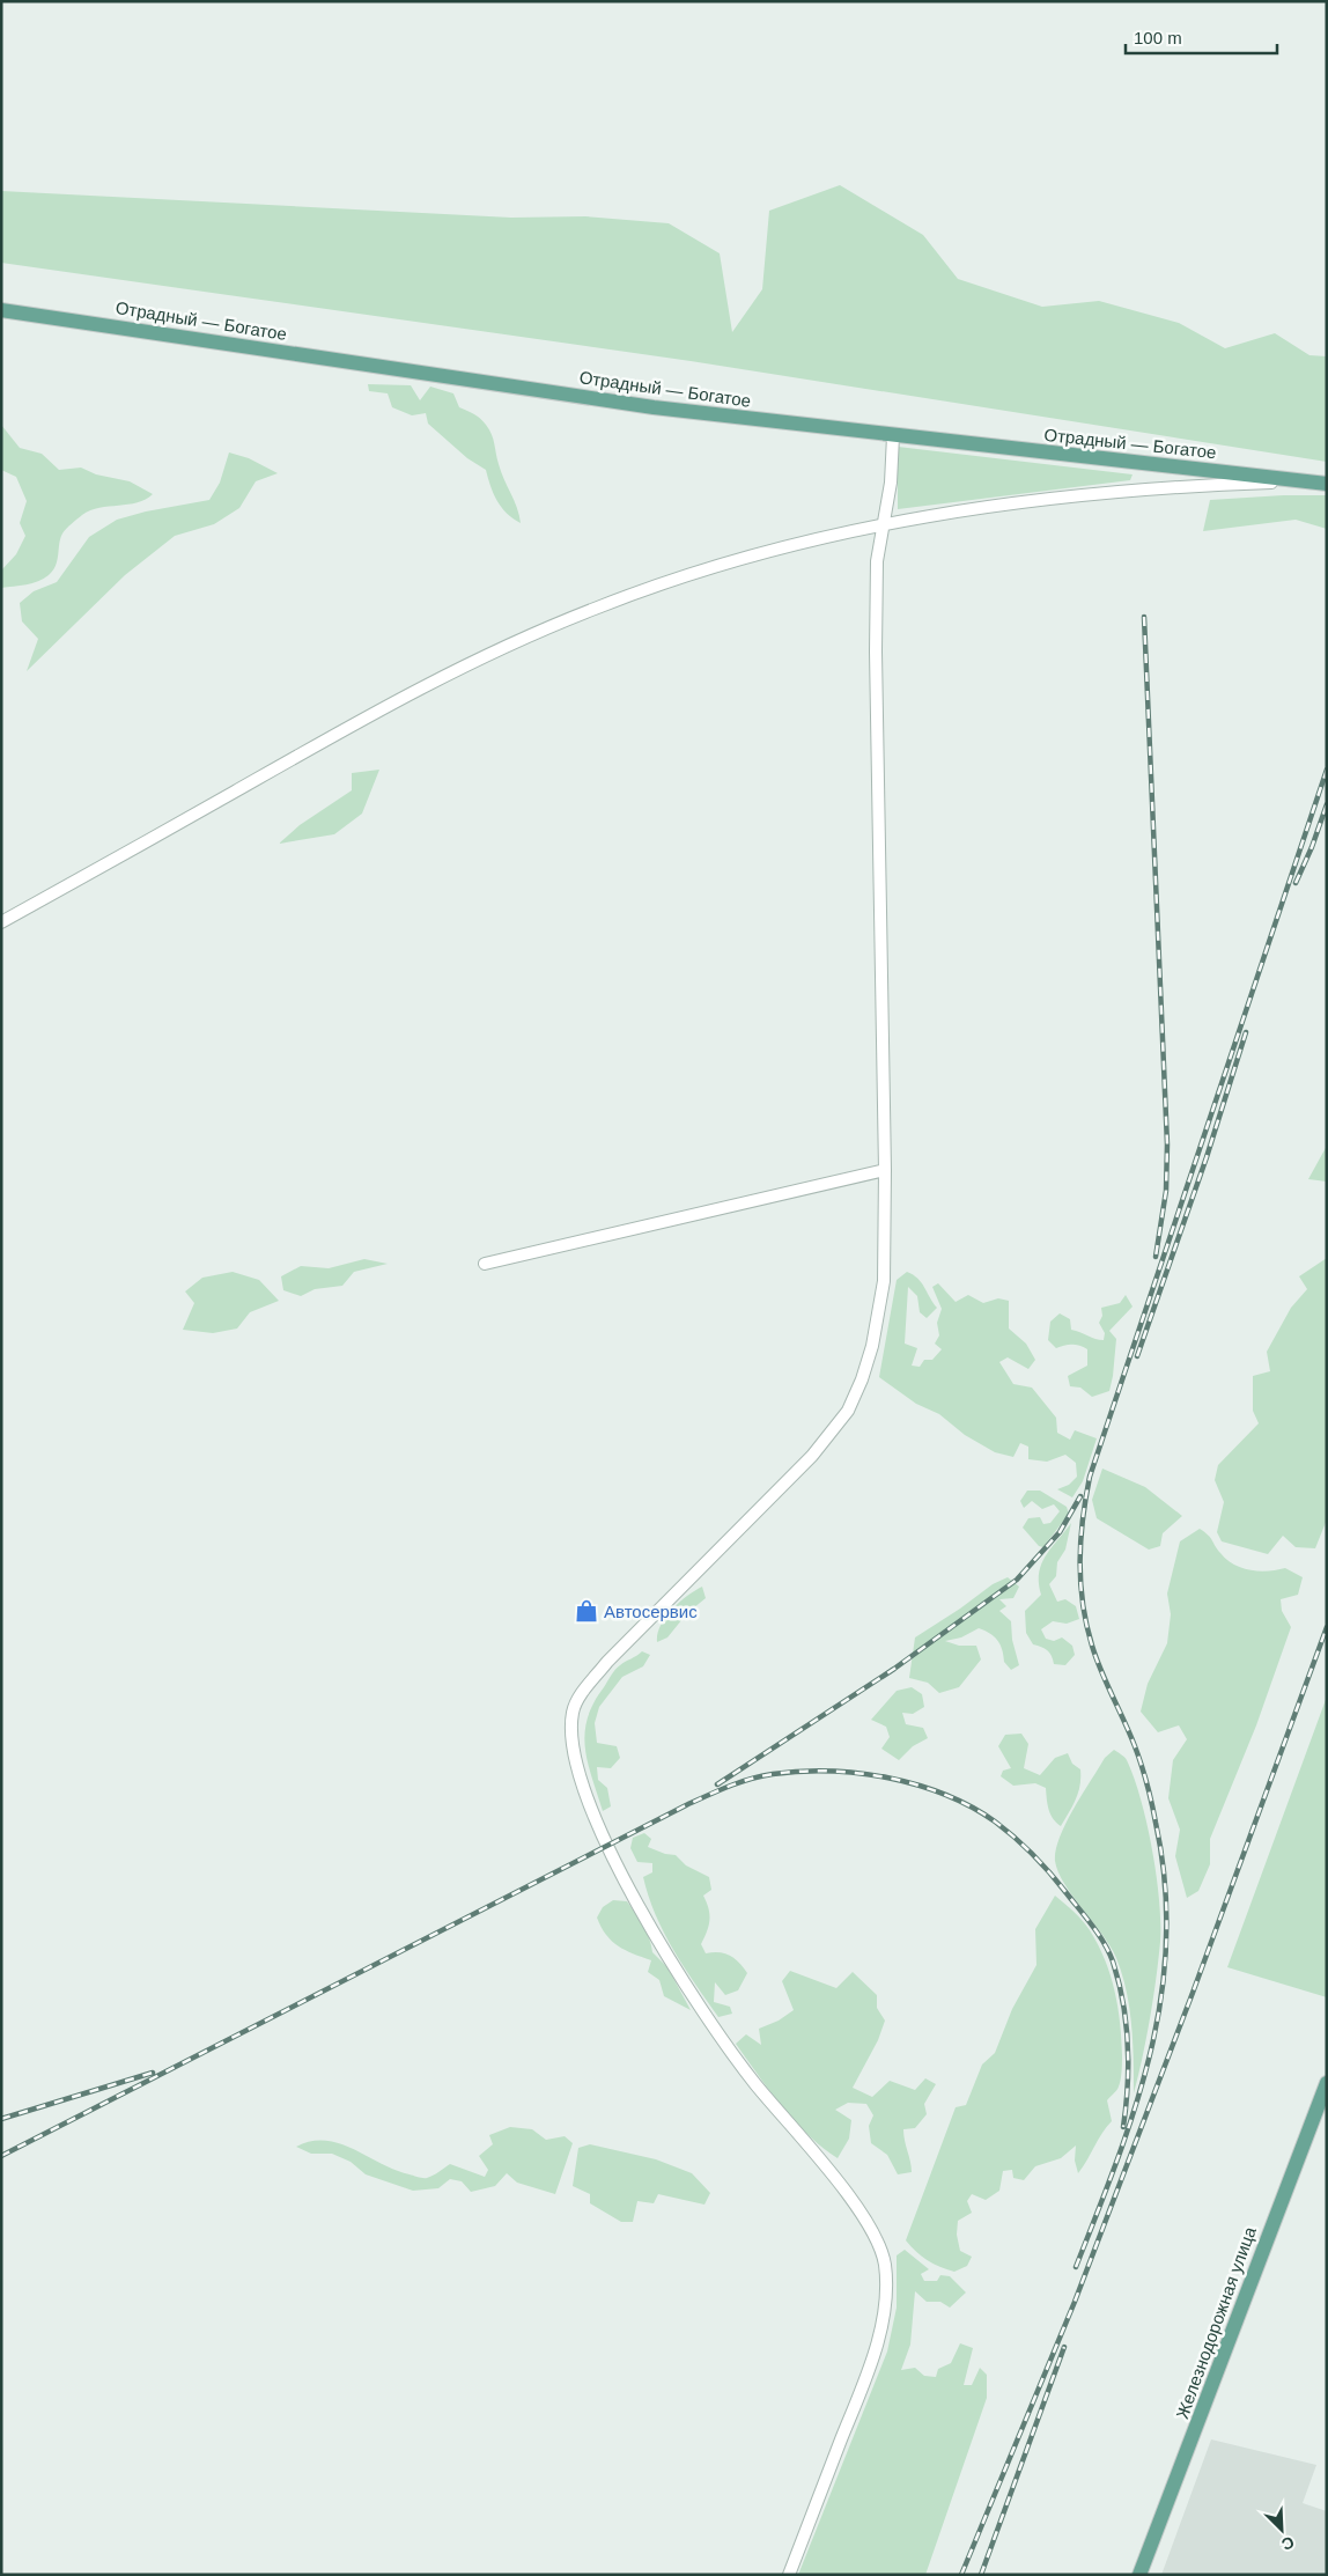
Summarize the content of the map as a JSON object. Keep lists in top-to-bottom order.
{
  "streets": {
    "main road": ["Отрадный — Богатое", "Железнодорожная улица"]
  },
  "places": {
    "shop": ["Автосервис"]
  },
  "scale_bar": "100 m",
  "north": "bottom right"
}
